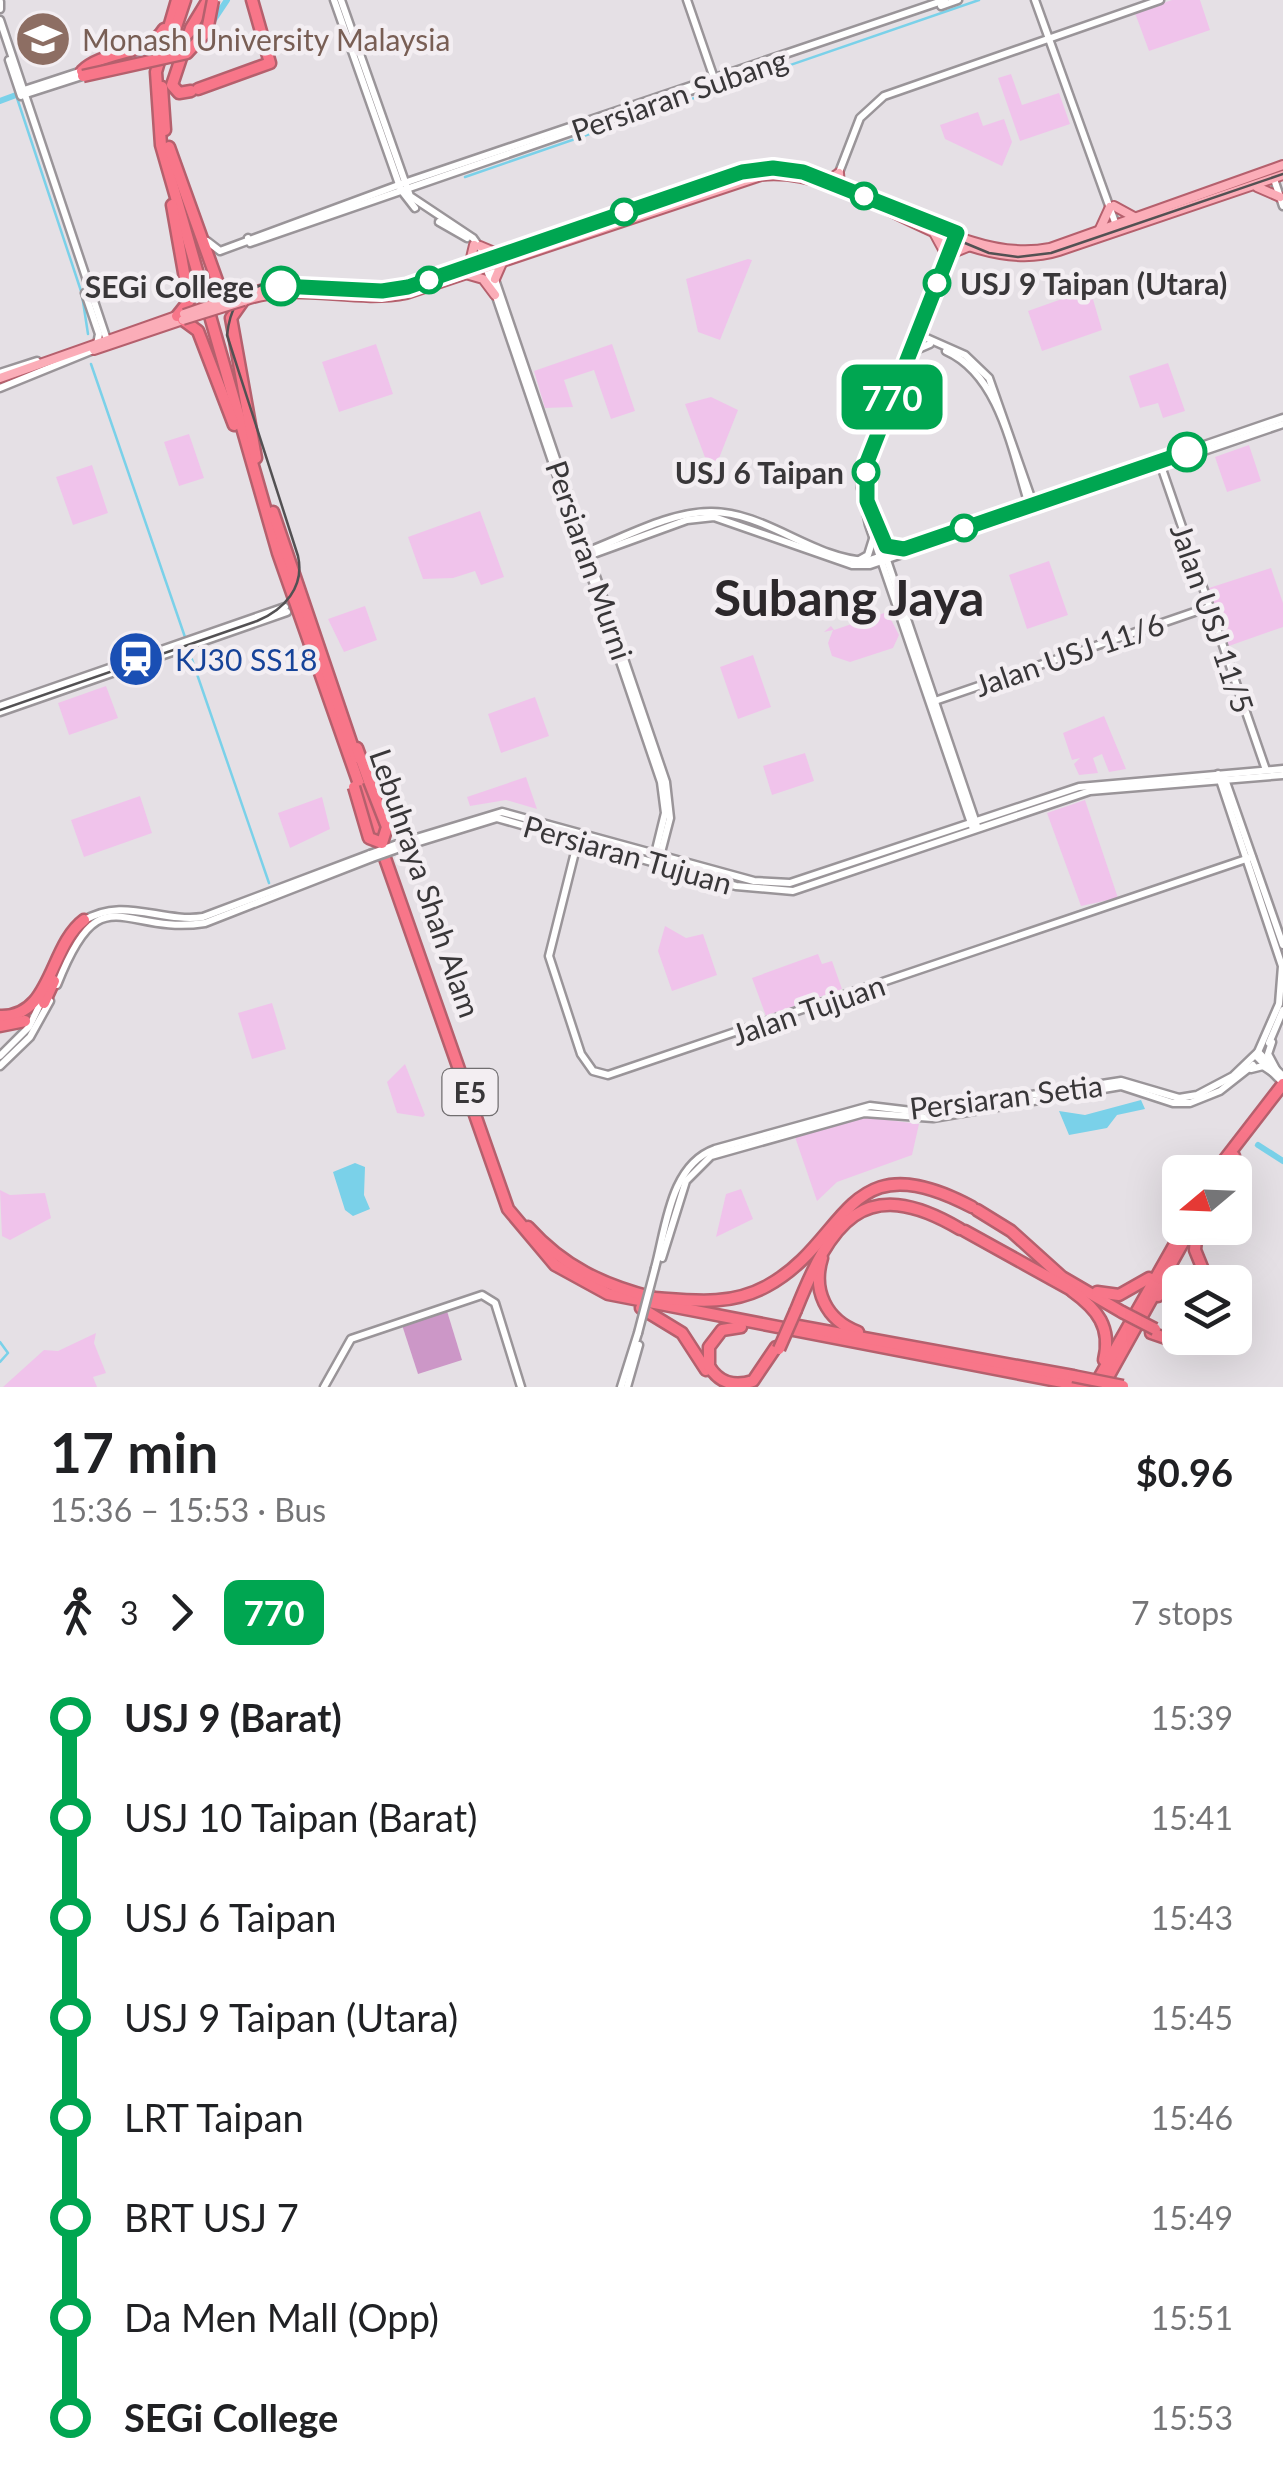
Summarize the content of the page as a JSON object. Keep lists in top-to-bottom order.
{
  "streets": {
    "highway": ["Lebuhraya Shah Alam", "E5"],
    "main road": [
      "Persiaran Subang",
      "Persiaran Murni",
      "Jalan USJ 11/5",
      "Jalan USJ 11/6",
      "Persiaran Tujuan",
      "Jalan Tujuan",
      "Persiaran Setia"
    ]
  },
  "crossings": [
    ["Persiaran Murni", "Persiaran Tujuan"],
    ["Jalan USJ 11/5", "Jalan USJ 11/6"],
    ["Jalan USJ 11/5", "Persiaran Tujuan"],
    ["Persiaran Tujuan", "Jalan Tujuan"],
    ["Persiaran Tujuan", "Persiaran Setia"],
    ["Jalan Tujuan", "Persiaran Setia"]
  ],
  "districts": ["Subang Jaya"],
  "places": {
    "school or university": ["Monash University Malaysia"],
    "other": ["USJ 9 Taipan (Utara)", "SEGi College", "USJ 6 Taipan"],
    "station": ["KJ30 SS18"]
  },
  "lines": ["bus line 770"],
  "north": "left",
  "page": {
    "on_map": "770",
    "heading": ["17 min", "15:36 – 15:53 · Bus", "$0.96"],
    "legs": ["3", "770", "7 stops"],
    "list": [
      {
        "name": "USJ 9 (Barat)",
        "value": "15:39"
      },
      {
        "name": "USJ 10 Taipan (Barat)",
        "value": "15:41"
      },
      {
        "name": "USJ 6 Taipan",
        "value": "15:43"
      },
      {
        "name": "USJ 9 Taipan (Utara)",
        "value": "15:45"
      },
      {
        "name": "LRT Taipan",
        "value": "15:46"
      },
      {
        "name": "BRT USJ 7",
        "value": "15:49"
      },
      {
        "name": "Da Men Mall (Opp)",
        "value": "15:51"
      },
      {
        "name": "SEGi College",
        "value": "15:53"
      }
    ]
  }
}
